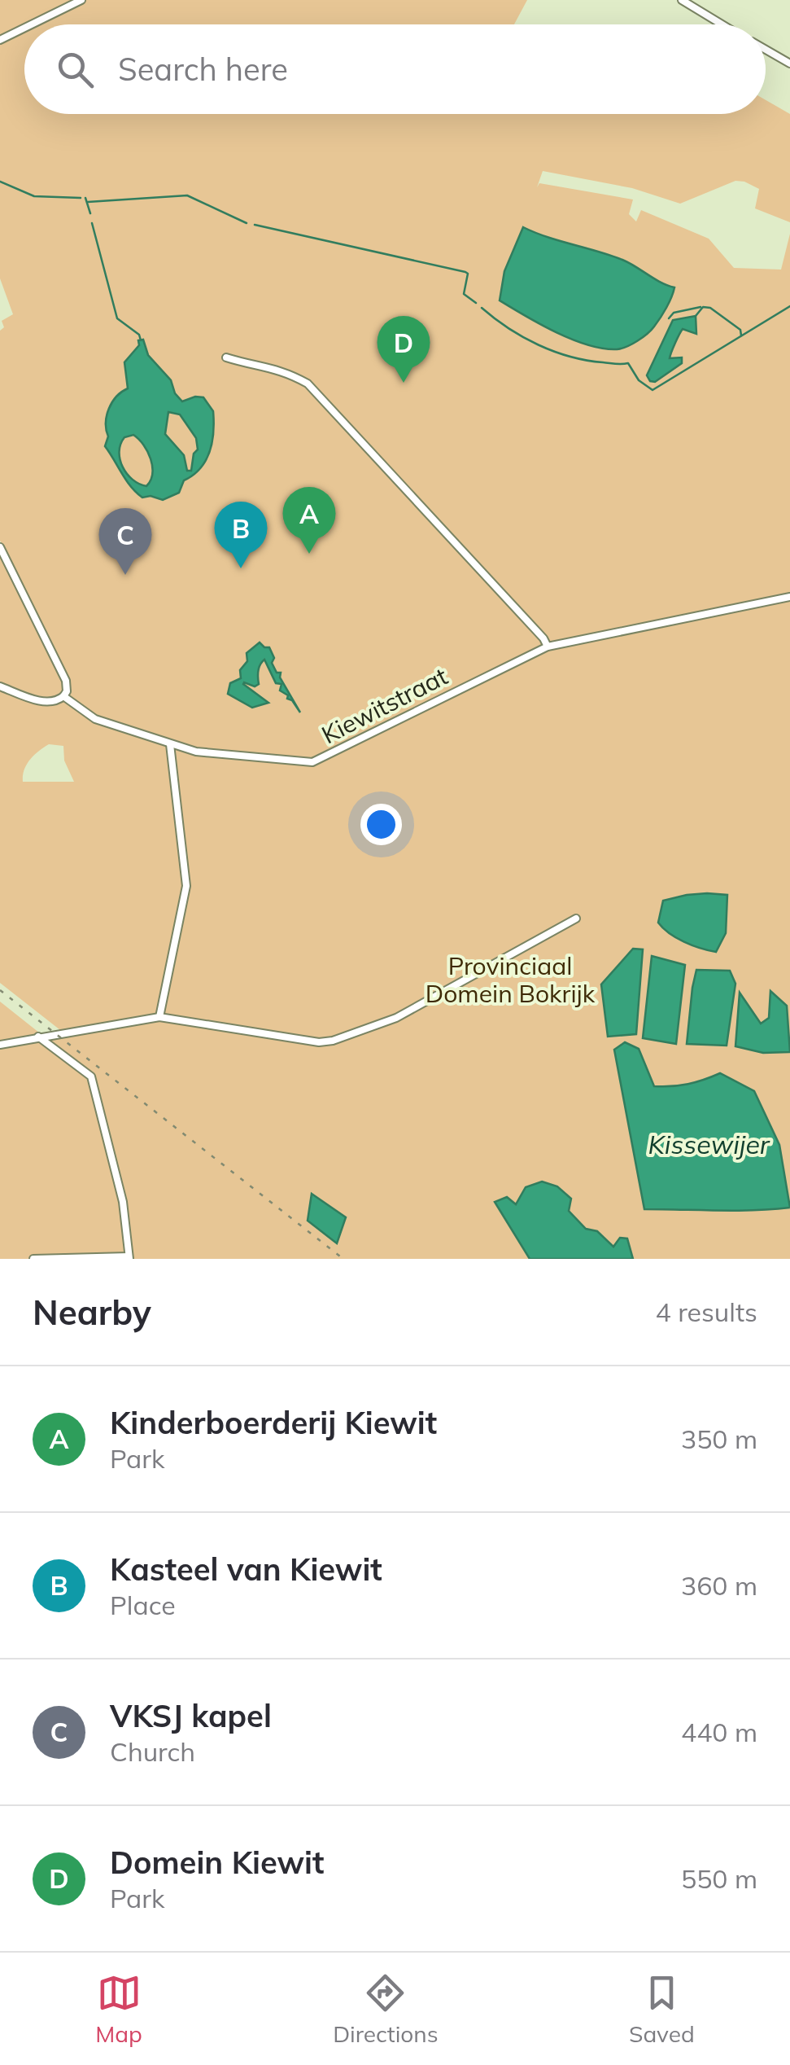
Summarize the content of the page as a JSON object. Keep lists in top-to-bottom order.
{
  "streets": {
    "street": ["Kiewitstraat"]
  },
  "water": ["Kissewijer"],
  "parks": ["Provinciaal Domein Bokrijk"],
  "page": {
    "search": "Search here",
    "pins": [
      "D",
      "A",
      "B",
      "C"
    ],
    "heading": ["Nearby", "4 results"],
    "list": [
      {
        "mark": "A",
        "name": "Kinderboerderij Kiewit",
        "note": "Park",
        "value": "350 m"
      },
      {
        "mark": "B",
        "name": "Kasteel van Kiewit",
        "note": "Place",
        "value": "360 m"
      },
      {
        "mark": "C",
        "name": "VKSJ kapel",
        "note": "Church",
        "value": "440 m"
      },
      {
        "mark": "D",
        "name": "Domein Kiewit",
        "note": "Park",
        "value": "550 m"
      }
    ],
    "nav": ["Map", "Directions", "Saved"]
  }
}
